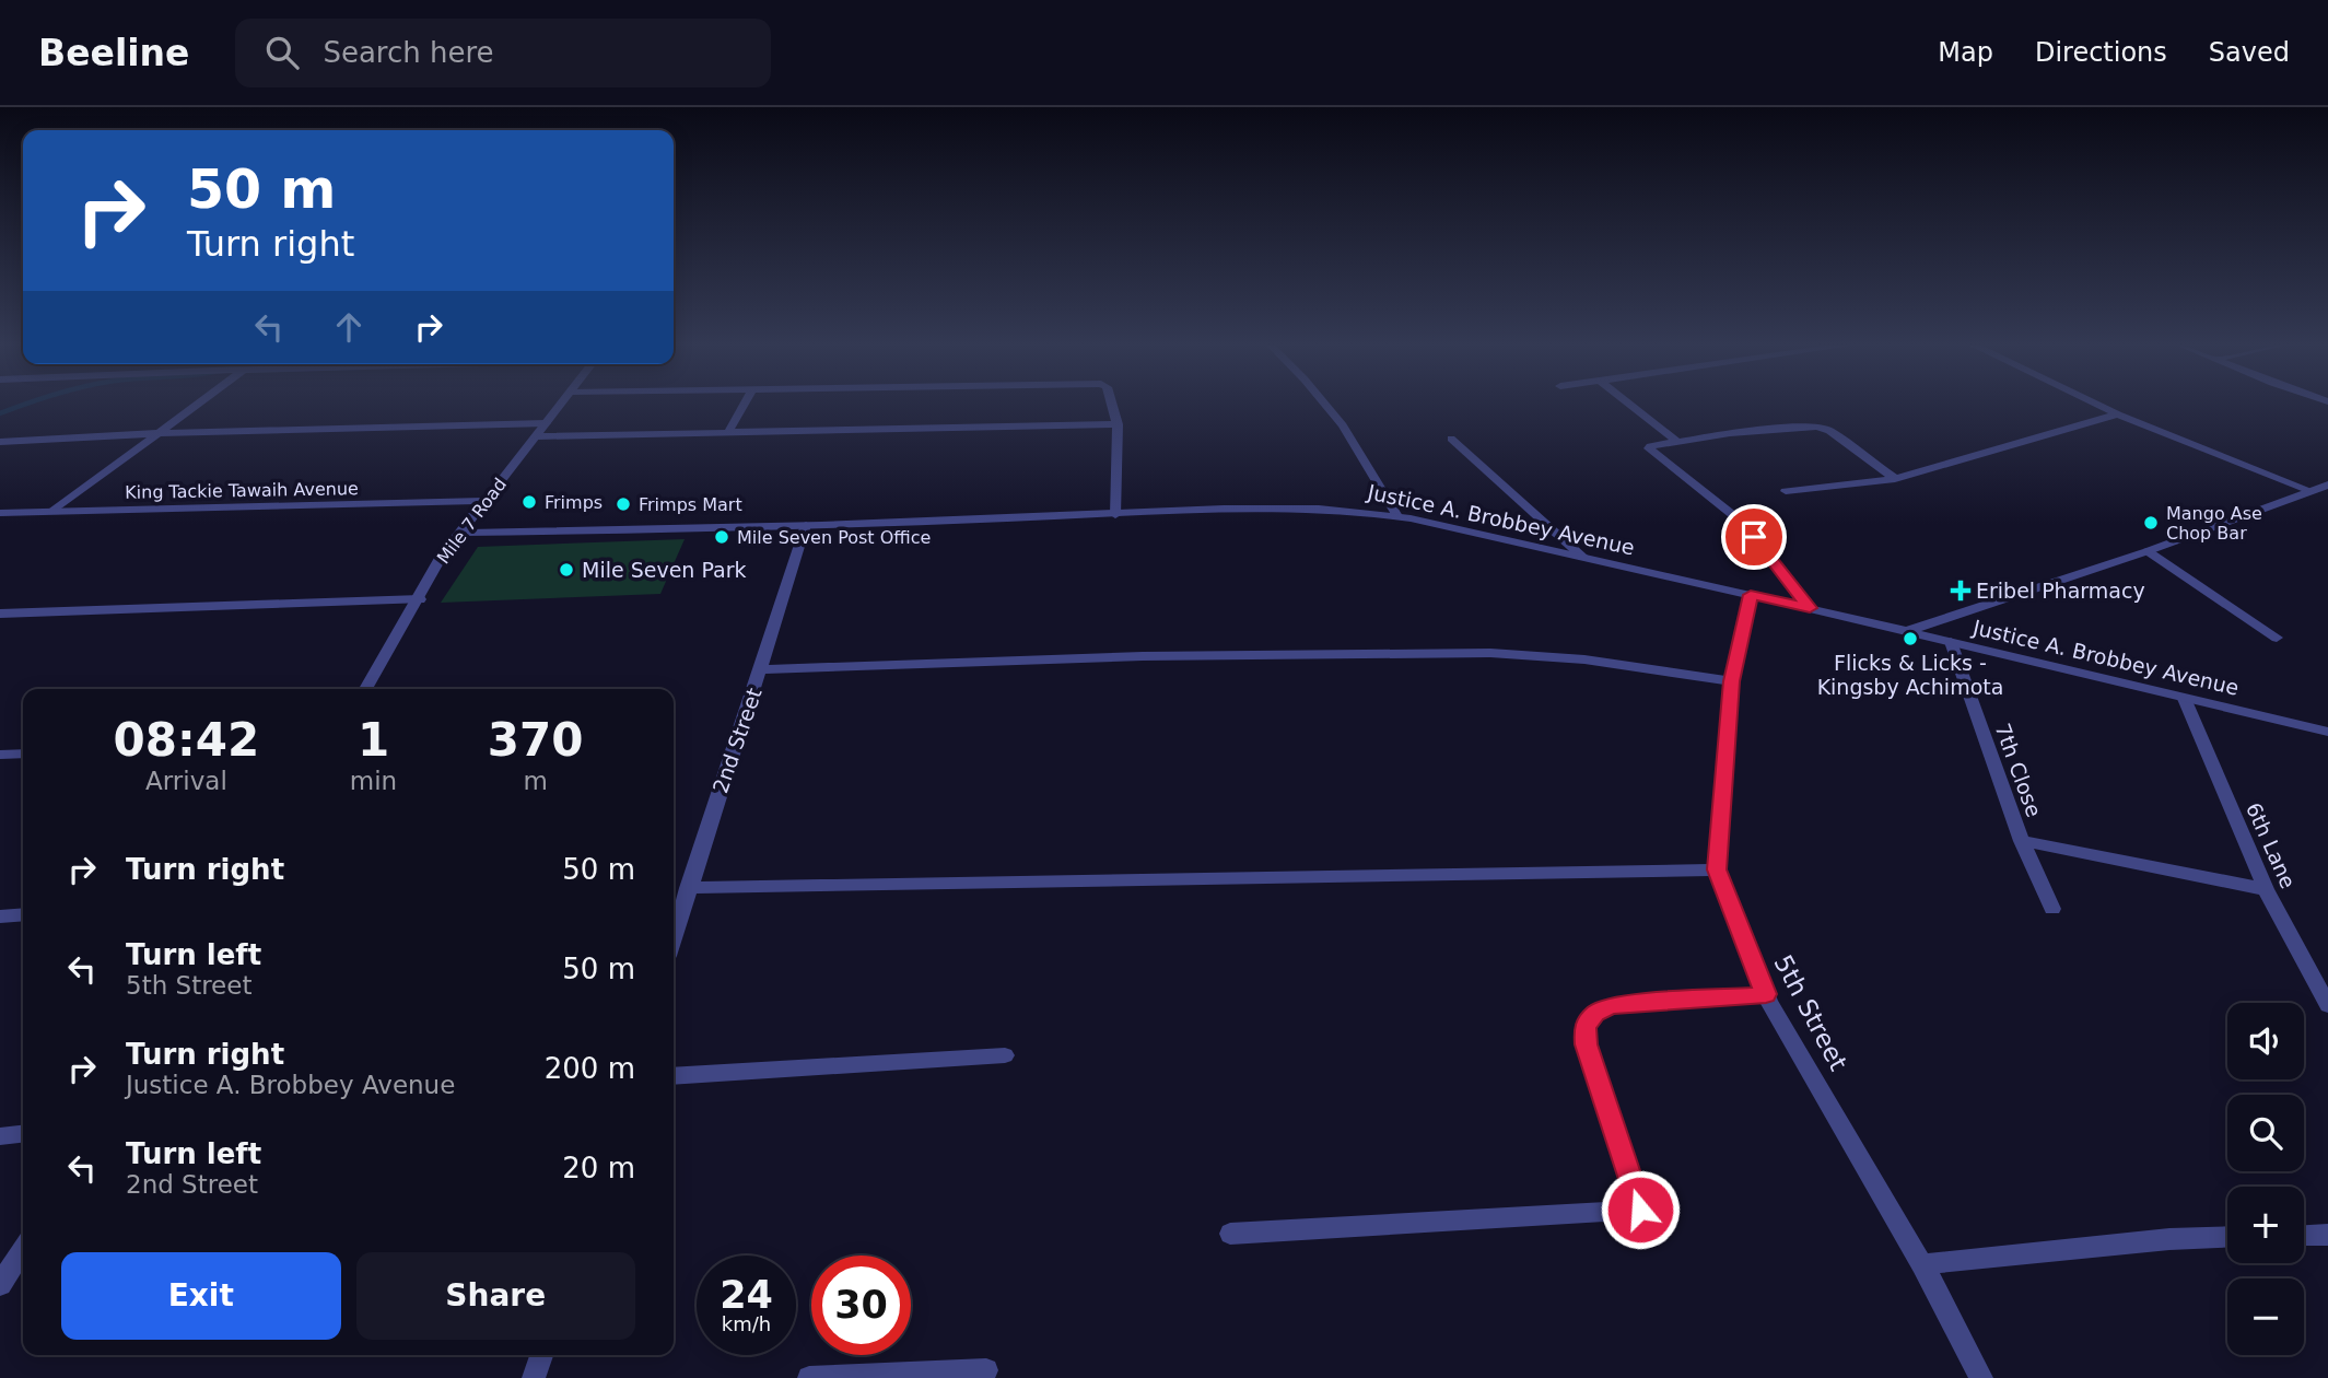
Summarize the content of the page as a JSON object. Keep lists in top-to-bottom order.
{
  "streets": {
    "street": [
      "King Tackie Tawaih Avenue",
      "Justice A. Brobbey Avenue",
      "Mile 7 Road",
      "2nd Street",
      "7th Close",
      "6th Lane",
      "5th Street"
    ]
  },
  "crossings": [
    ["King Tackie Tawaih Avenue", "Mile 7 Road"],
    ["Justice A. Brobbey Avenue", "Mile 7 Road"],
    ["Justice A. Brobbey Avenue", "2nd Street"],
    ["Justice A. Brobbey Avenue", "7th Close"],
    ["Justice A. Brobbey Avenue", "6th Lane"],
    ["Justice A. Brobbey Avenue", "5th Street"]
  ],
  "places": {
    "other": [
      "Frimps",
      "Frimps Mart",
      "Mango Ase Chop Bar",
      "Mile Seven Post Office",
      "Mile Seven Park",
      "Flicks & Licks - Kingsby Achimota"
    ],
    "health": ["Eribel Pharmacy"]
  },
  "page": {
    "header": "Beeline",
    "search": "Search here",
    "nav": ["Map", "Directions", "Saved"],
    "turn": ["50 m", "Turn right"],
    "eta": [
      "08:42",
      "Arrival",
      "1",
      "min",
      "370",
      "m"
    ],
    "list": [
      {
        "name": "Turn right",
        "value": "50 m"
      },
      {
        "name": "Turn left",
        "note": "5th Street",
        "value": "50 m"
      },
      {
        "name": "Turn right",
        "note": "Justice A. Brobbey Avenue",
        "value": "200 m"
      },
      {
        "name": "Turn left",
        "note": "2nd Street",
        "value": "20 m"
      }
    ],
    "map_buttons": ["+", "−"],
    "buttons": ["Exit", "Share"],
    "speed": "24 km/h",
    "limit": "30"
  }
}
